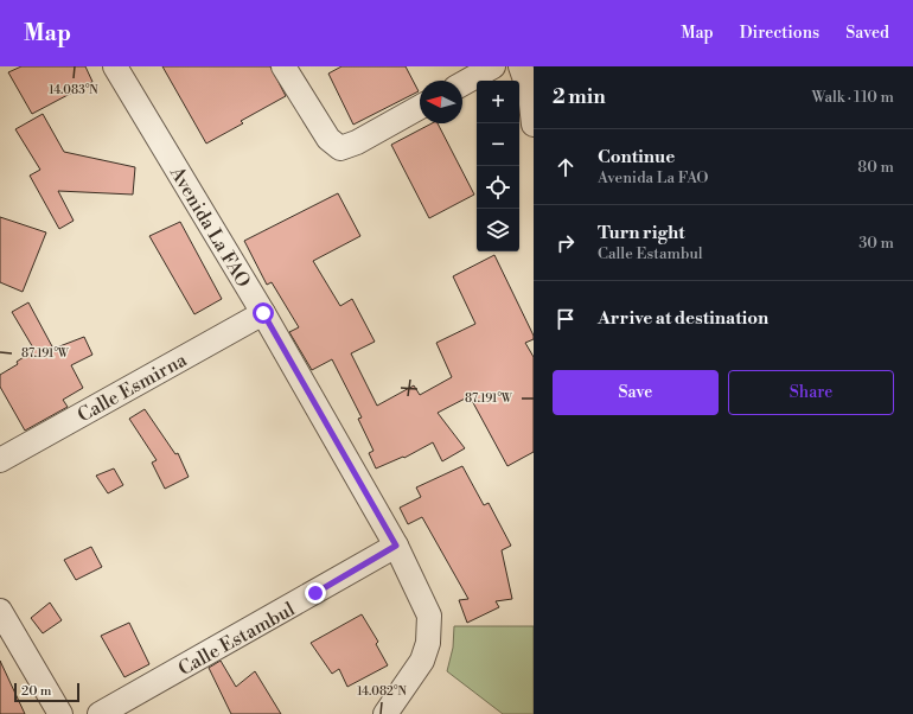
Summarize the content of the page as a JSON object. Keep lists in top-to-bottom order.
{
  "streets": {
    "street": ["Avenida La FAO", "Calle Esmirna", "Calle Estambul"]
  },
  "crossings": [
    ["Avenida La FAO", "Calle Esmirna"],
    ["Avenida La FAO", "Calle Estambul"]
  ],
  "scale_bar": "20 m",
  "north": "left",
  "page": {
    "header": "Map",
    "nav": ["Map", "Directions", "Saved"],
    "heading": ["2 min", "Walk · 110 m"],
    "map_buttons": ["+", "−"],
    "list": [
      ["Continue", "Avenida La FAO", "80 m"],
      ["Turn right", "Calle Estambul", "30 m"],
      "Arrive at destination"
    ],
    "buttons": ["Save", "Share"],
    "scale": "20 m"
  },
  "coordinates": ["14.083°N", "87.191°W", "14.082°N"]
}
